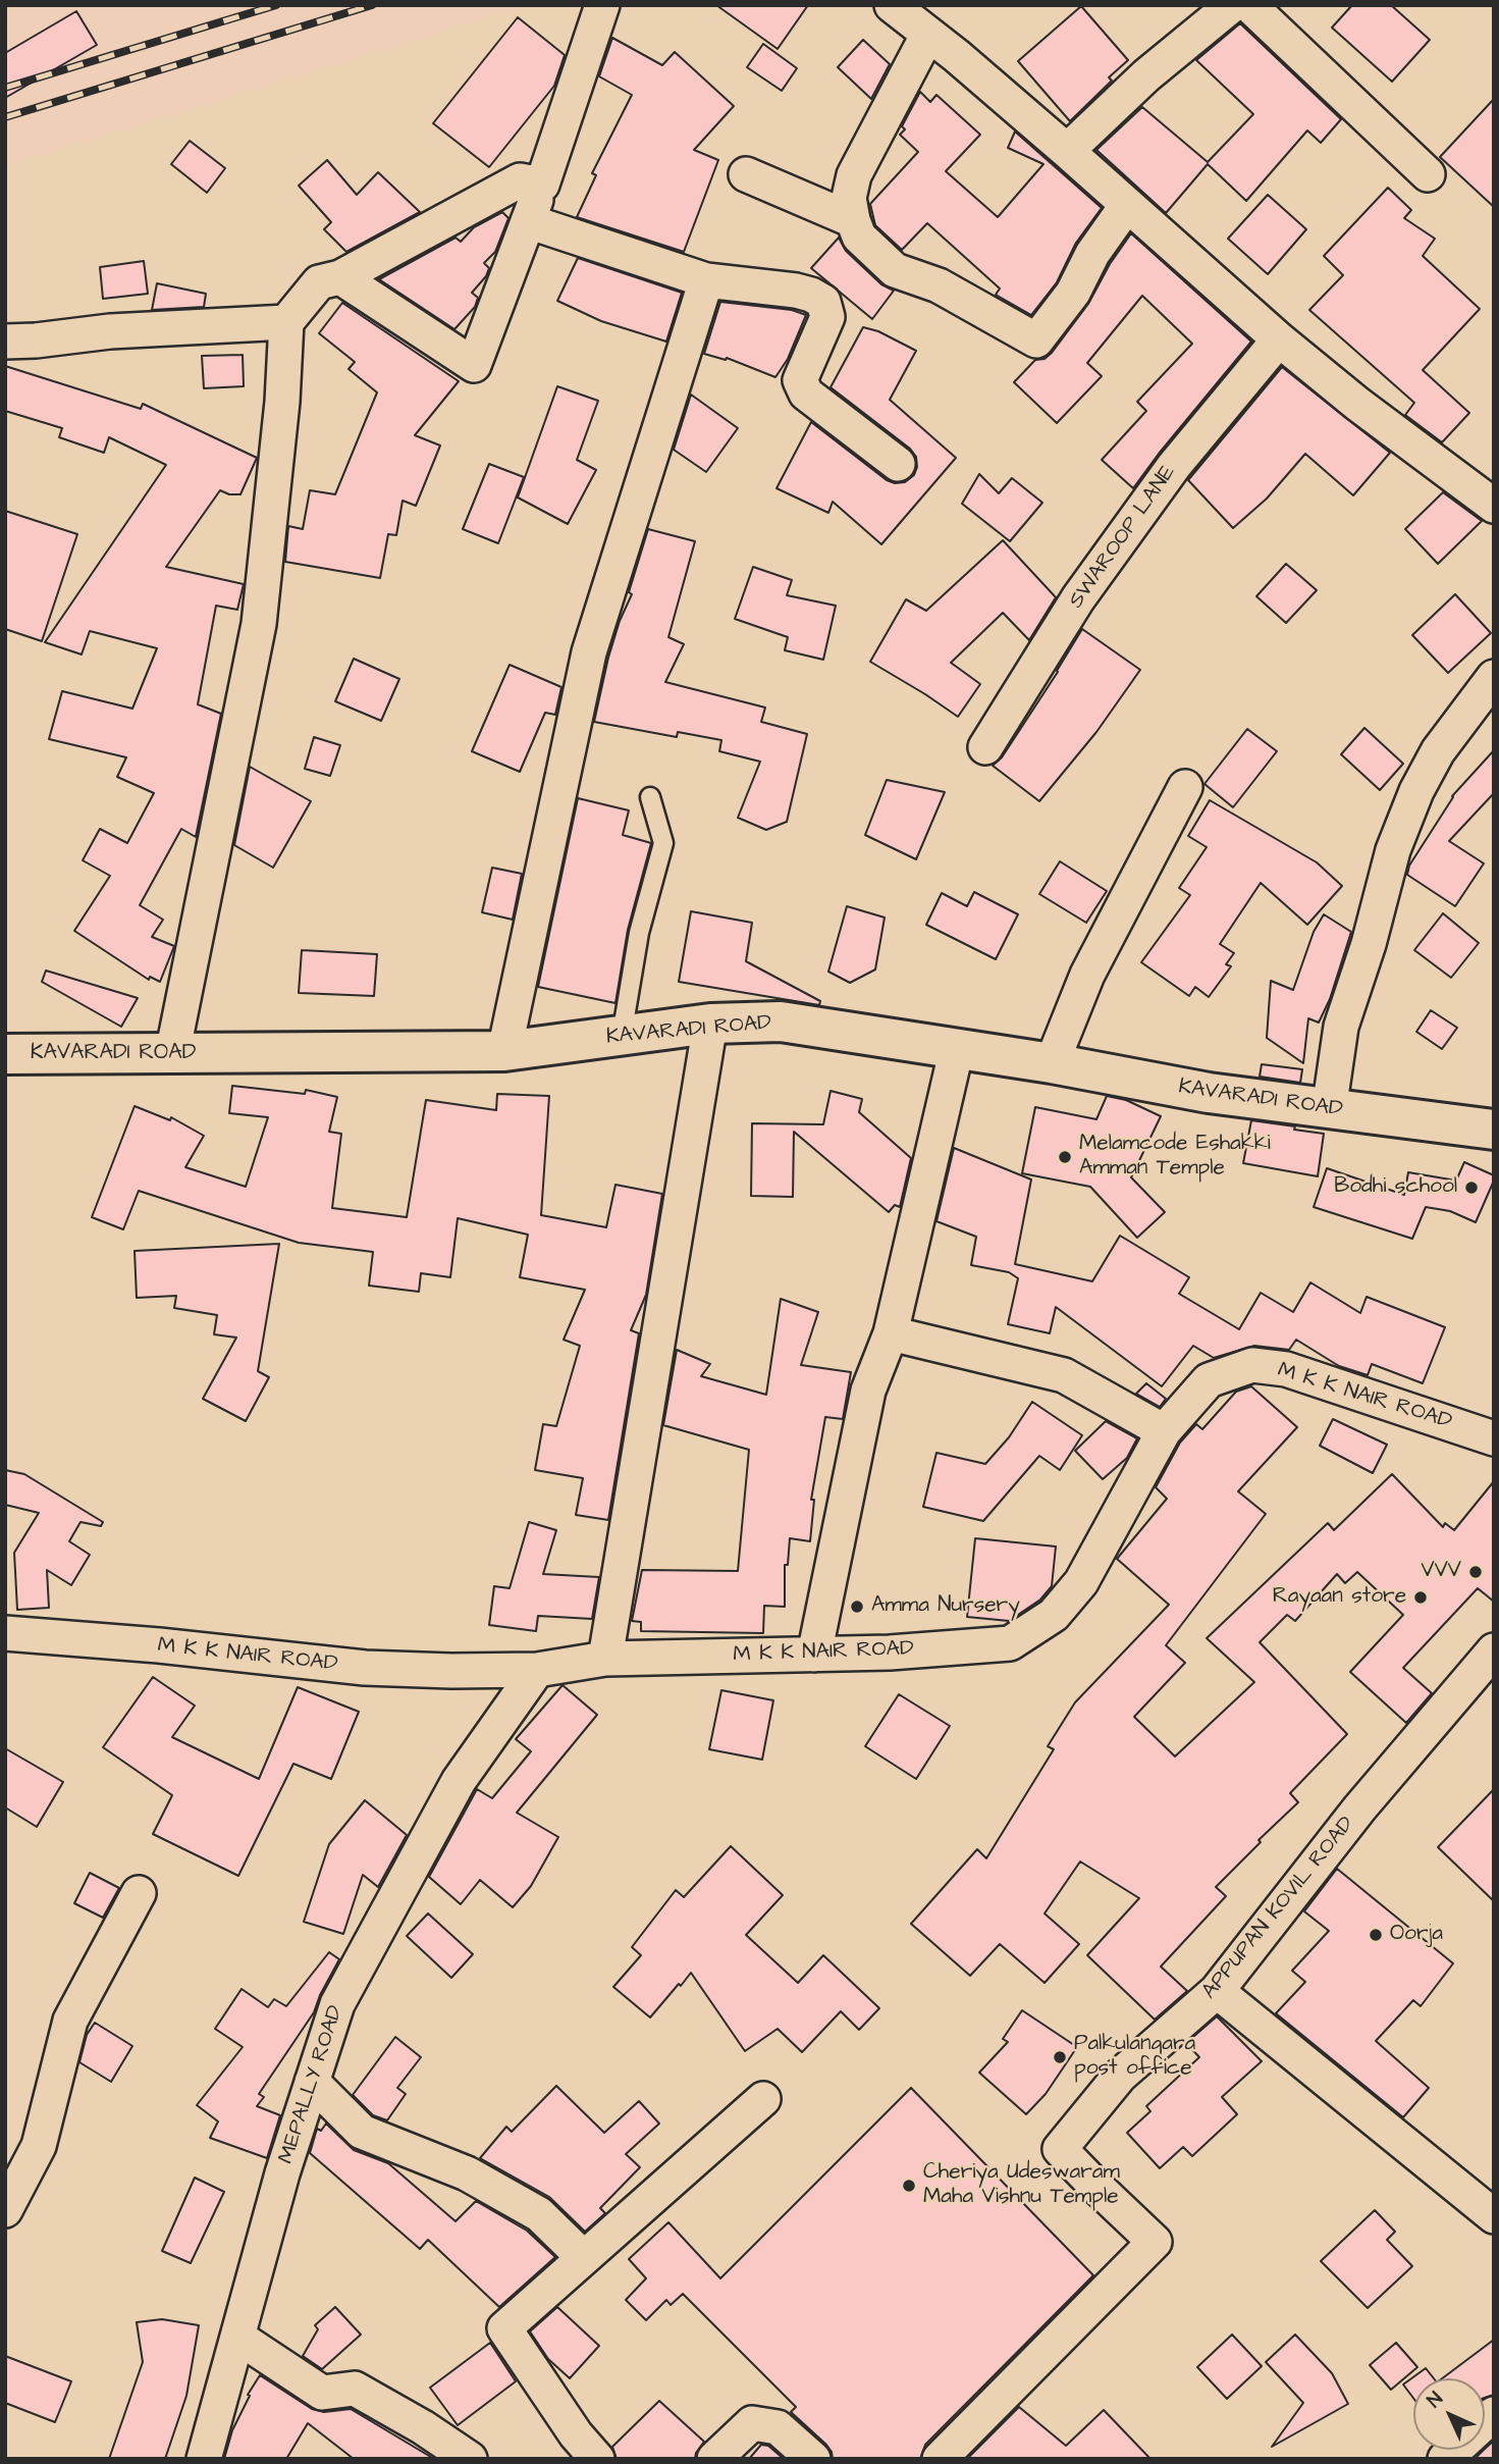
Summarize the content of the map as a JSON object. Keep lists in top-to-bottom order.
{
  "streets": {
    "main road": ["KAVARADI ROAD"],
    "street": [
      "SWAROOP LANE",
      "M K K NAIR ROAD",
      "APPUPAN KOVIL ROAD",
      "MEPALLY ROAD"
    ]
  },
  "crossings": [
    ["M K K NAIR ROAD", "MEPALLY ROAD"]
  ],
  "places": [
    "Melamcode Eshakki Amman Temple",
    "Bodhi school",
    "VVV",
    "Rayaan store",
    "Amma Nursery",
    "Oorja",
    "Palkulangara post office",
    "Cheriya Udeswaram Maha Vishnu Temple"
  ],
  "north": "top left"
}
